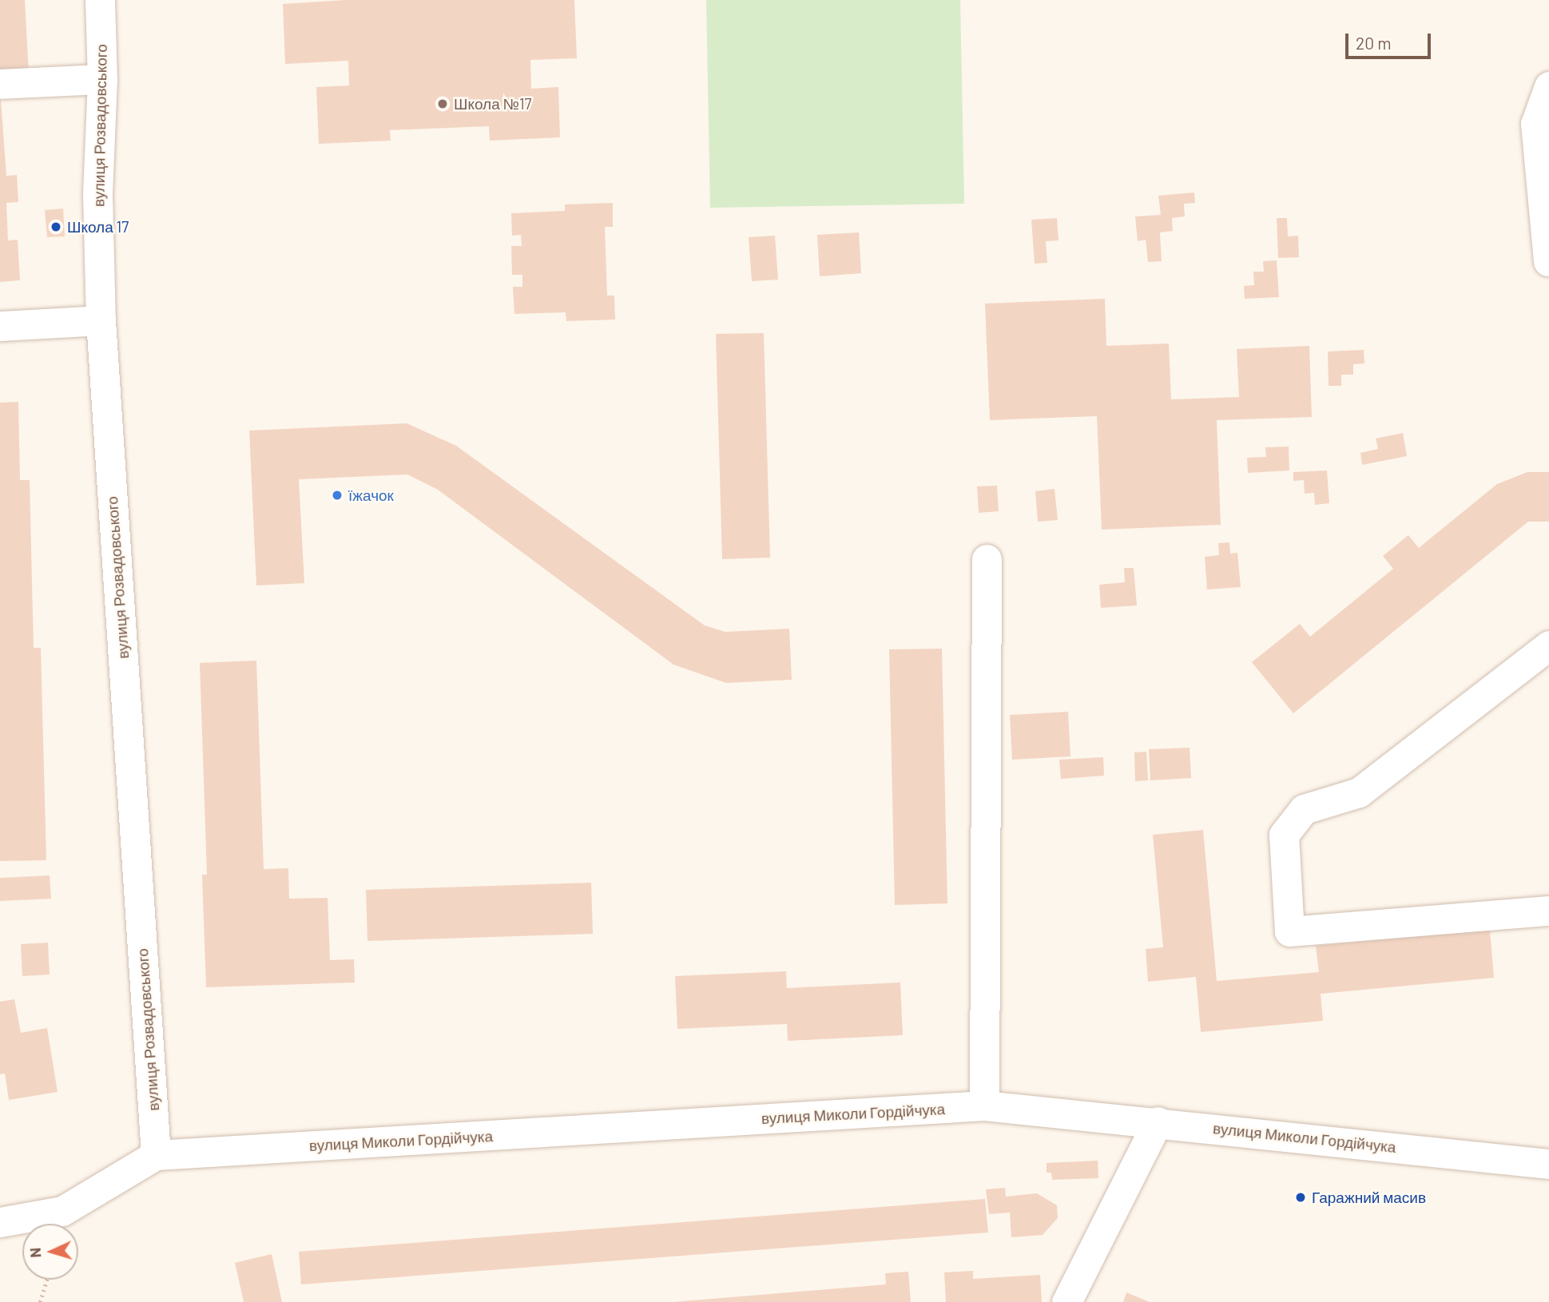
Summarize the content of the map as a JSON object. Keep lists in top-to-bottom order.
{
  "streets": {
    "street": ["вулиця Розвадовського", "вулиця Миколи Гордійчука"]
  },
  "crossings": [
    ["вулиця Розвадовського", "вулиця Миколи Гордійчука"]
  ],
  "places": [
    "Школа №17",
    "Школа 17",
    "їжачок",
    "Гаражний масив"
  ],
  "scale_bar": "20 m",
  "north": "left"
}
